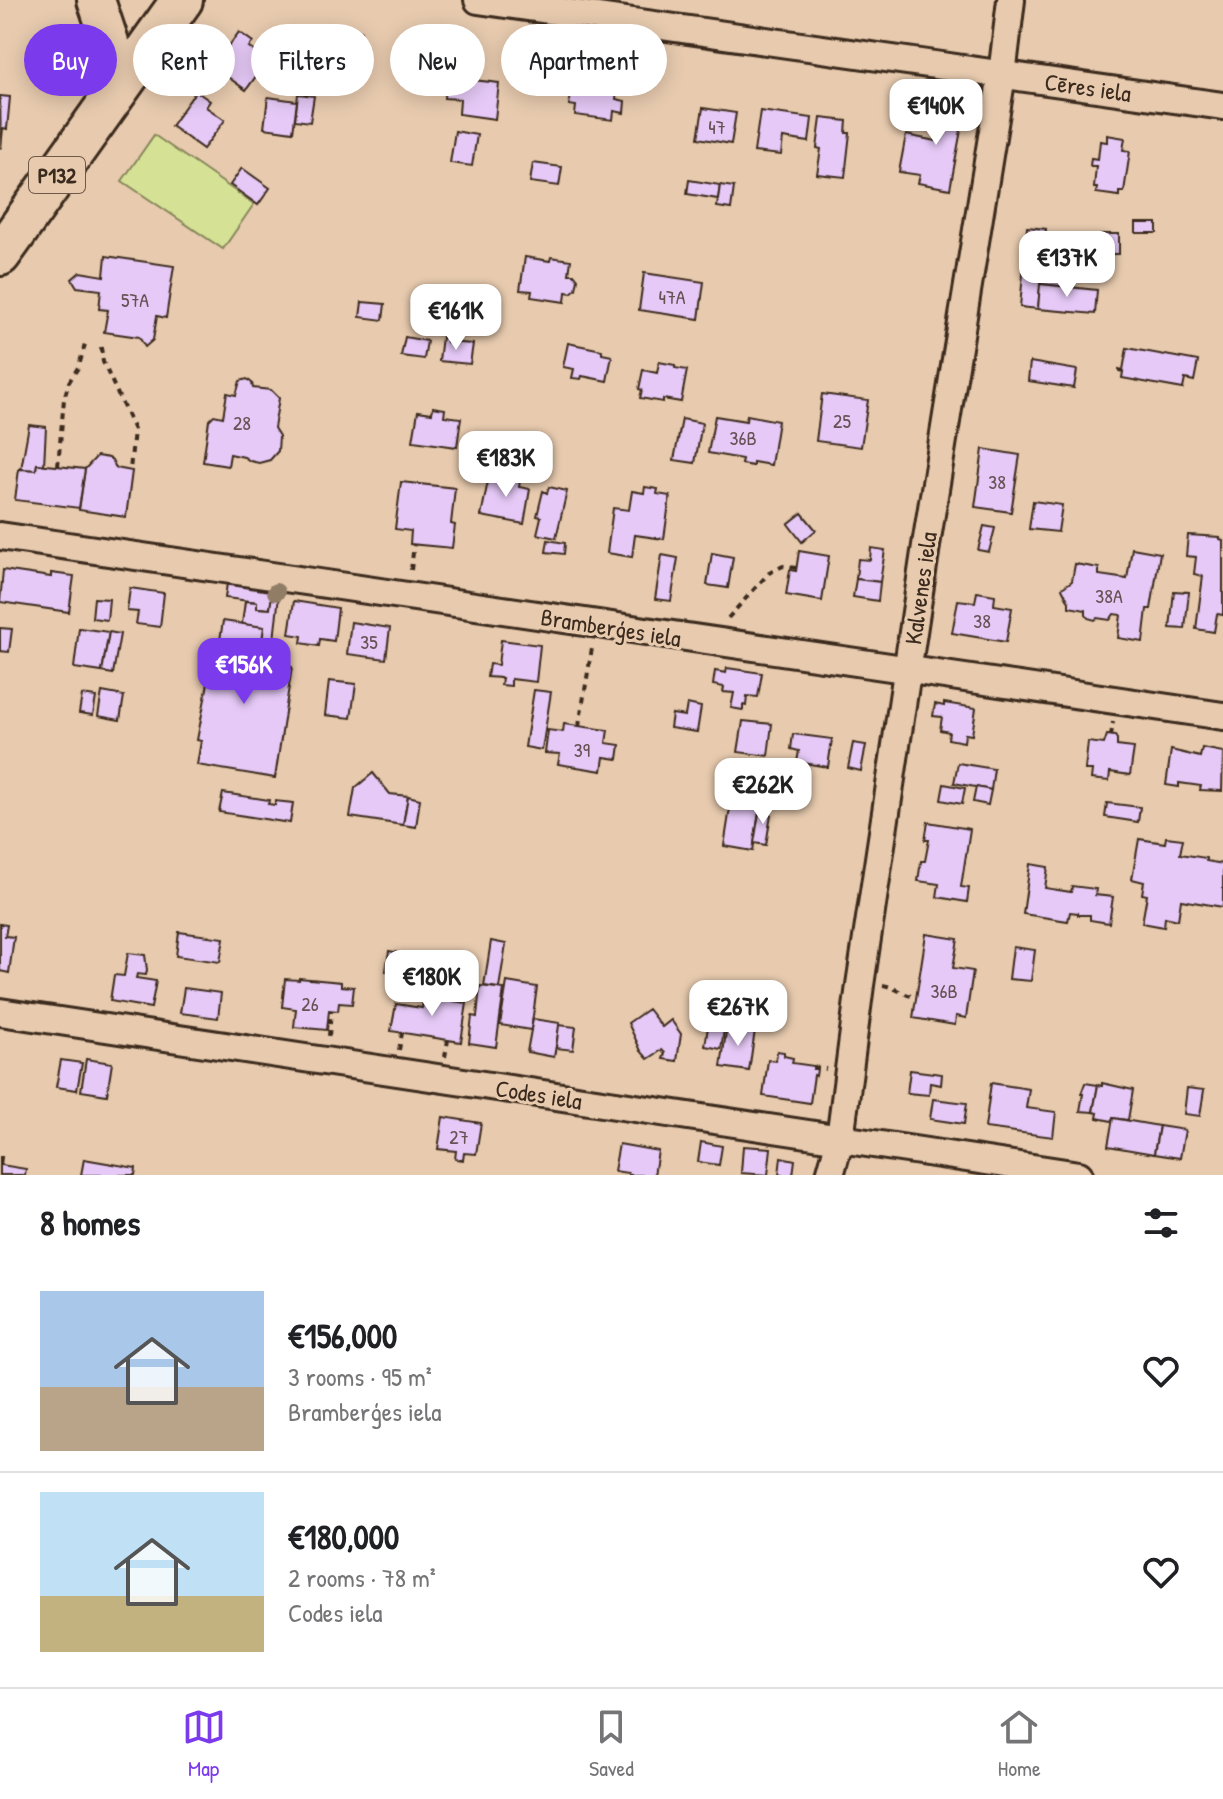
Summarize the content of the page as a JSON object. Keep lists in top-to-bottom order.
{
  "streets": {
    "main road": ["P132"],
    "street": [
      "Cēres iela",
      "Kalvenes iela",
      "Bramberģes iela",
      "Codes iela"
    ]
  },
  "crossings": [
    ["Cēres iela", "Kalvenes iela"],
    ["Kalvenes iela", "Bramberģes iela"],
    ["Kalvenes iela", "Codes iela"]
  ],
  "house_numbers": [
    "47",
    "47A",
    "57A",
    "25",
    "28",
    "36B",
    "38",
    "38A",
    "38",
    "35",
    "39",
    "36B",
    "26",
    "27"
  ],
  "page": {
    "chip": [
      "Buy",
      "Rent",
      "Filters",
      "New",
      "Apartment"
    ],
    "price": [
      "€140K",
      "€137K",
      "€161K",
      "€183K",
      "€156K",
      "€262K",
      "€180K",
      "€267K"
    ],
    "heading": "8 homes",
    "list": [
      {
        "name": "€156,000",
        "note": "3 rooms · 95 m² · Bramberģes iela"
      },
      {
        "name": "€180,000",
        "note": "2 rooms · 78 m² · Codes iela"
      }
    ],
    "tabs": ["Map", "Saved", "Home"]
  }
}
